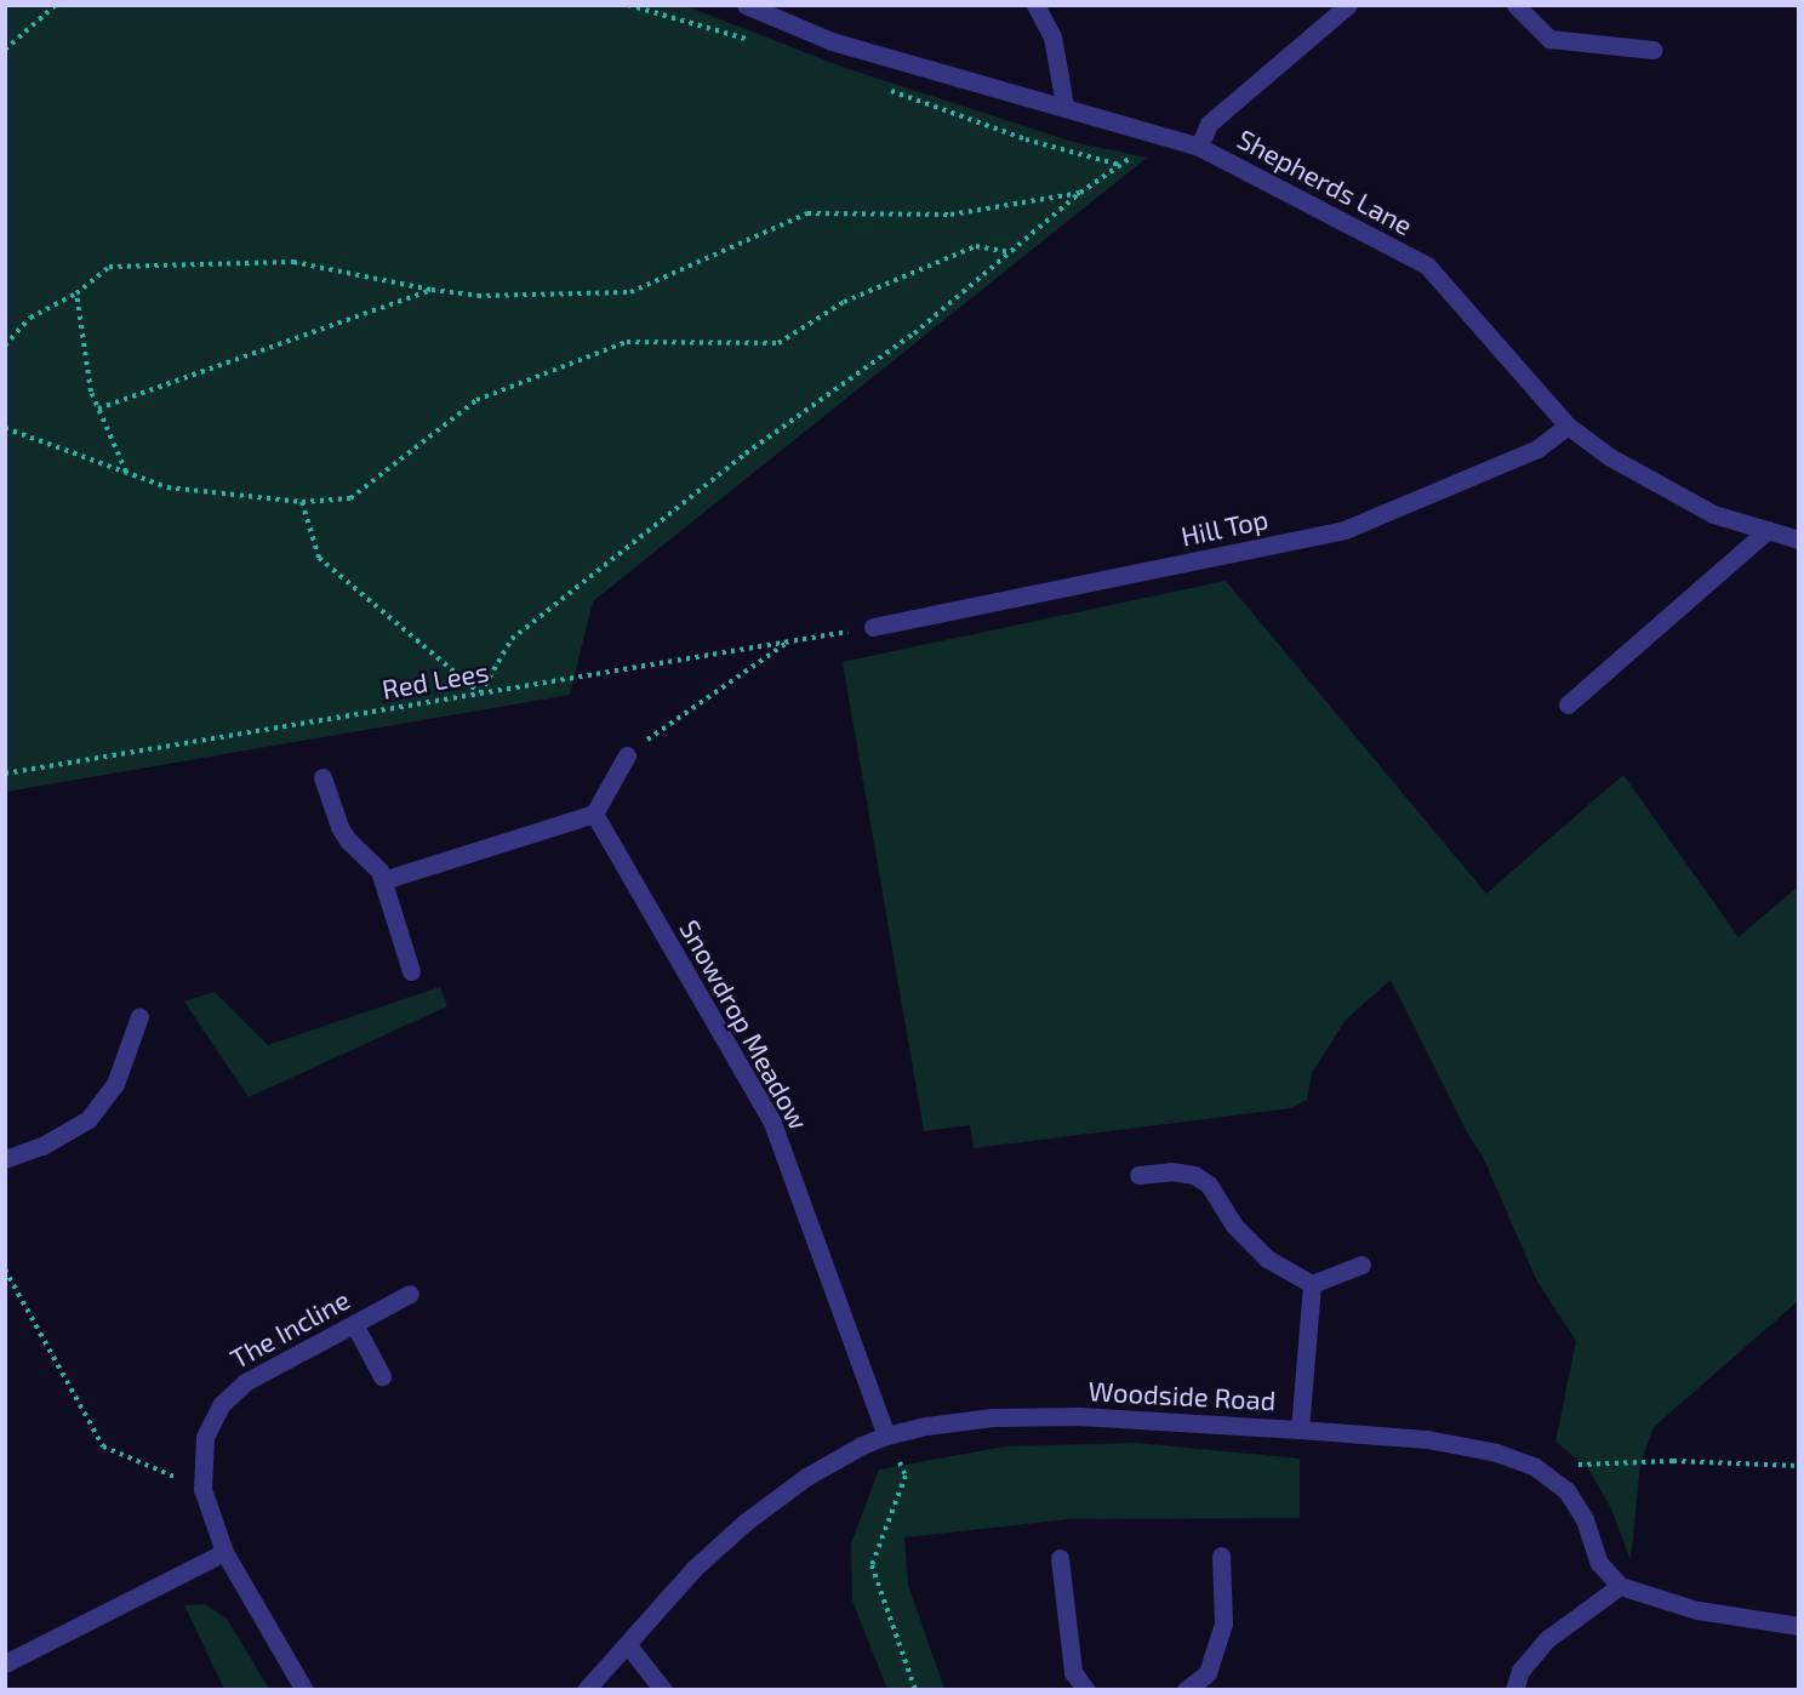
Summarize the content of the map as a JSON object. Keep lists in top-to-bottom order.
{
  "streets": {
    "street": [
      "Shepherds Lane",
      "Hill Top",
      "Snowdrop Meadow",
      "The Incline",
      "Woodside Road"
    ],
    "path": ["Red Lees"]
  },
  "crossings": [
    ["Shepherds Lane", "Hill Top"],
    ["Hill Top", "Red Lees"],
    ["Snowdrop Meadow", "Woodside Road"]
  ]
}
